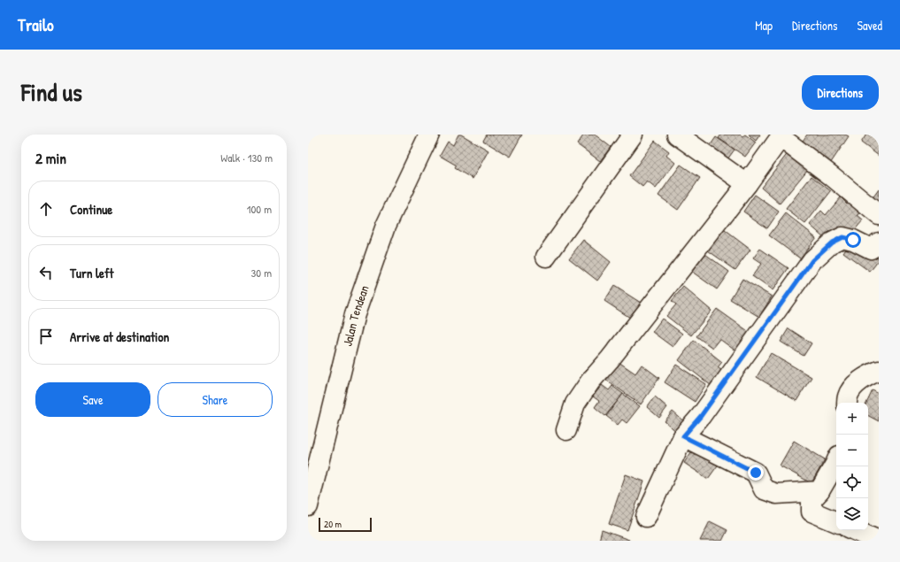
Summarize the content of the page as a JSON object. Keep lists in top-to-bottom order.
{
  "streets": {
    "street": ["Jalan Tendean"]
  },
  "scale_bar": "20 m",
  "page": {
    "header": "Trailo",
    "nav": ["Map", "Directions", "Saved"],
    "title": "Find us",
    "buttons": [
      "Directions",
      ["Save", "Share"]
    ],
    "heading": ["2 min", "Walk · 130 m"],
    "list": [
      ["Continue", "100 m"],
      ["Turn left", "30 m"],
      "Arrive at destination"
    ],
    "map_buttons": ["+", "−"],
    "scale": "20 m"
  }
}
